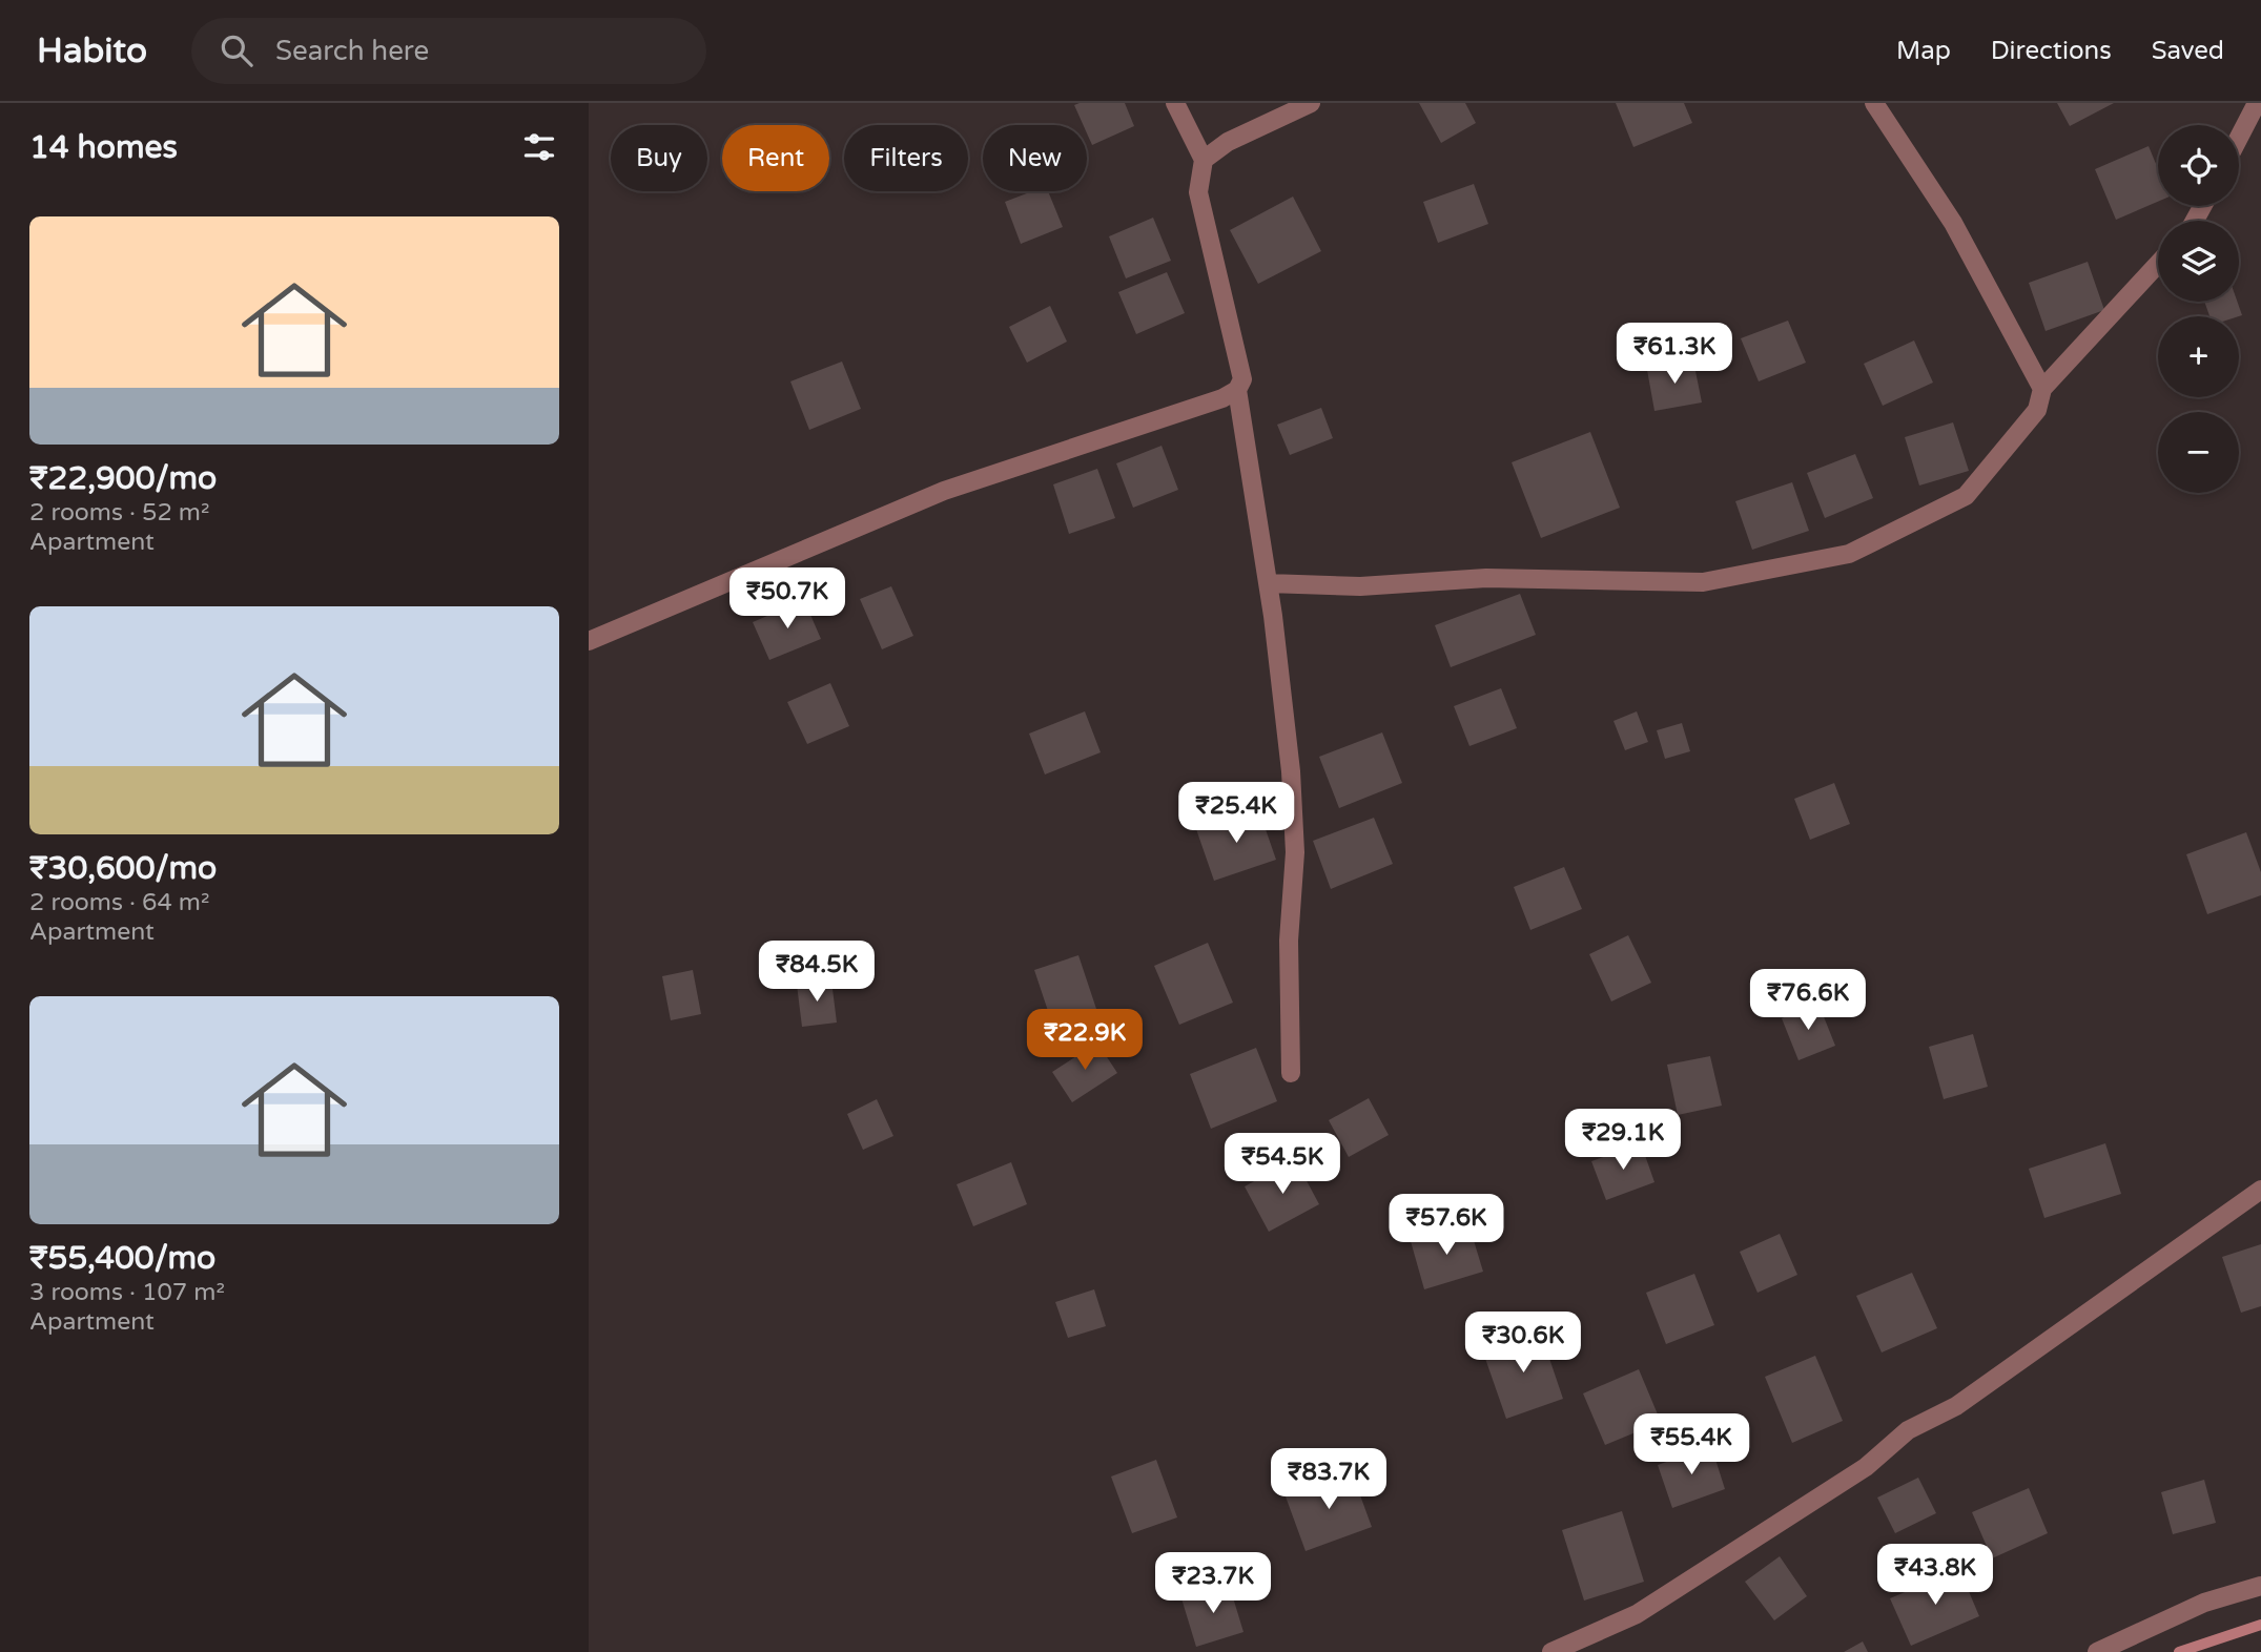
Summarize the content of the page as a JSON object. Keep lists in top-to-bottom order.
{
  "page": {
    "header": "Habito",
    "search": "Search here",
    "nav": ["Map", "Directions", "Saved"],
    "heading": "14 homes",
    "map_buttons": ["+", "−"],
    "chip": [
      "Buy",
      "Rent",
      "Filters",
      "New"
    ],
    "list": [
      {
        "name": "₹22,900/mo",
        "note": "2 rooms · 52 m² · Apartment"
      },
      {
        "name": "₹30,600/mo",
        "note": "2 rooms · 64 m² · Apartment"
      },
      {
        "name": "₹55,400/mo",
        "note": "3 rooms · 107 m² · Apartment"
      }
    ],
    "price": [
      "₹61.3K",
      "₹50.7K",
      "₹25.4K",
      "₹84.5K",
      "₹76.6K",
      "₹22.9K",
      "₹29.1K",
      "₹54.5K",
      "₹57.6K",
      "₹30.6K",
      "₹55.4K",
      "₹83.7K",
      "₹43.8K",
      "₹23.7K"
    ]
  }
}
